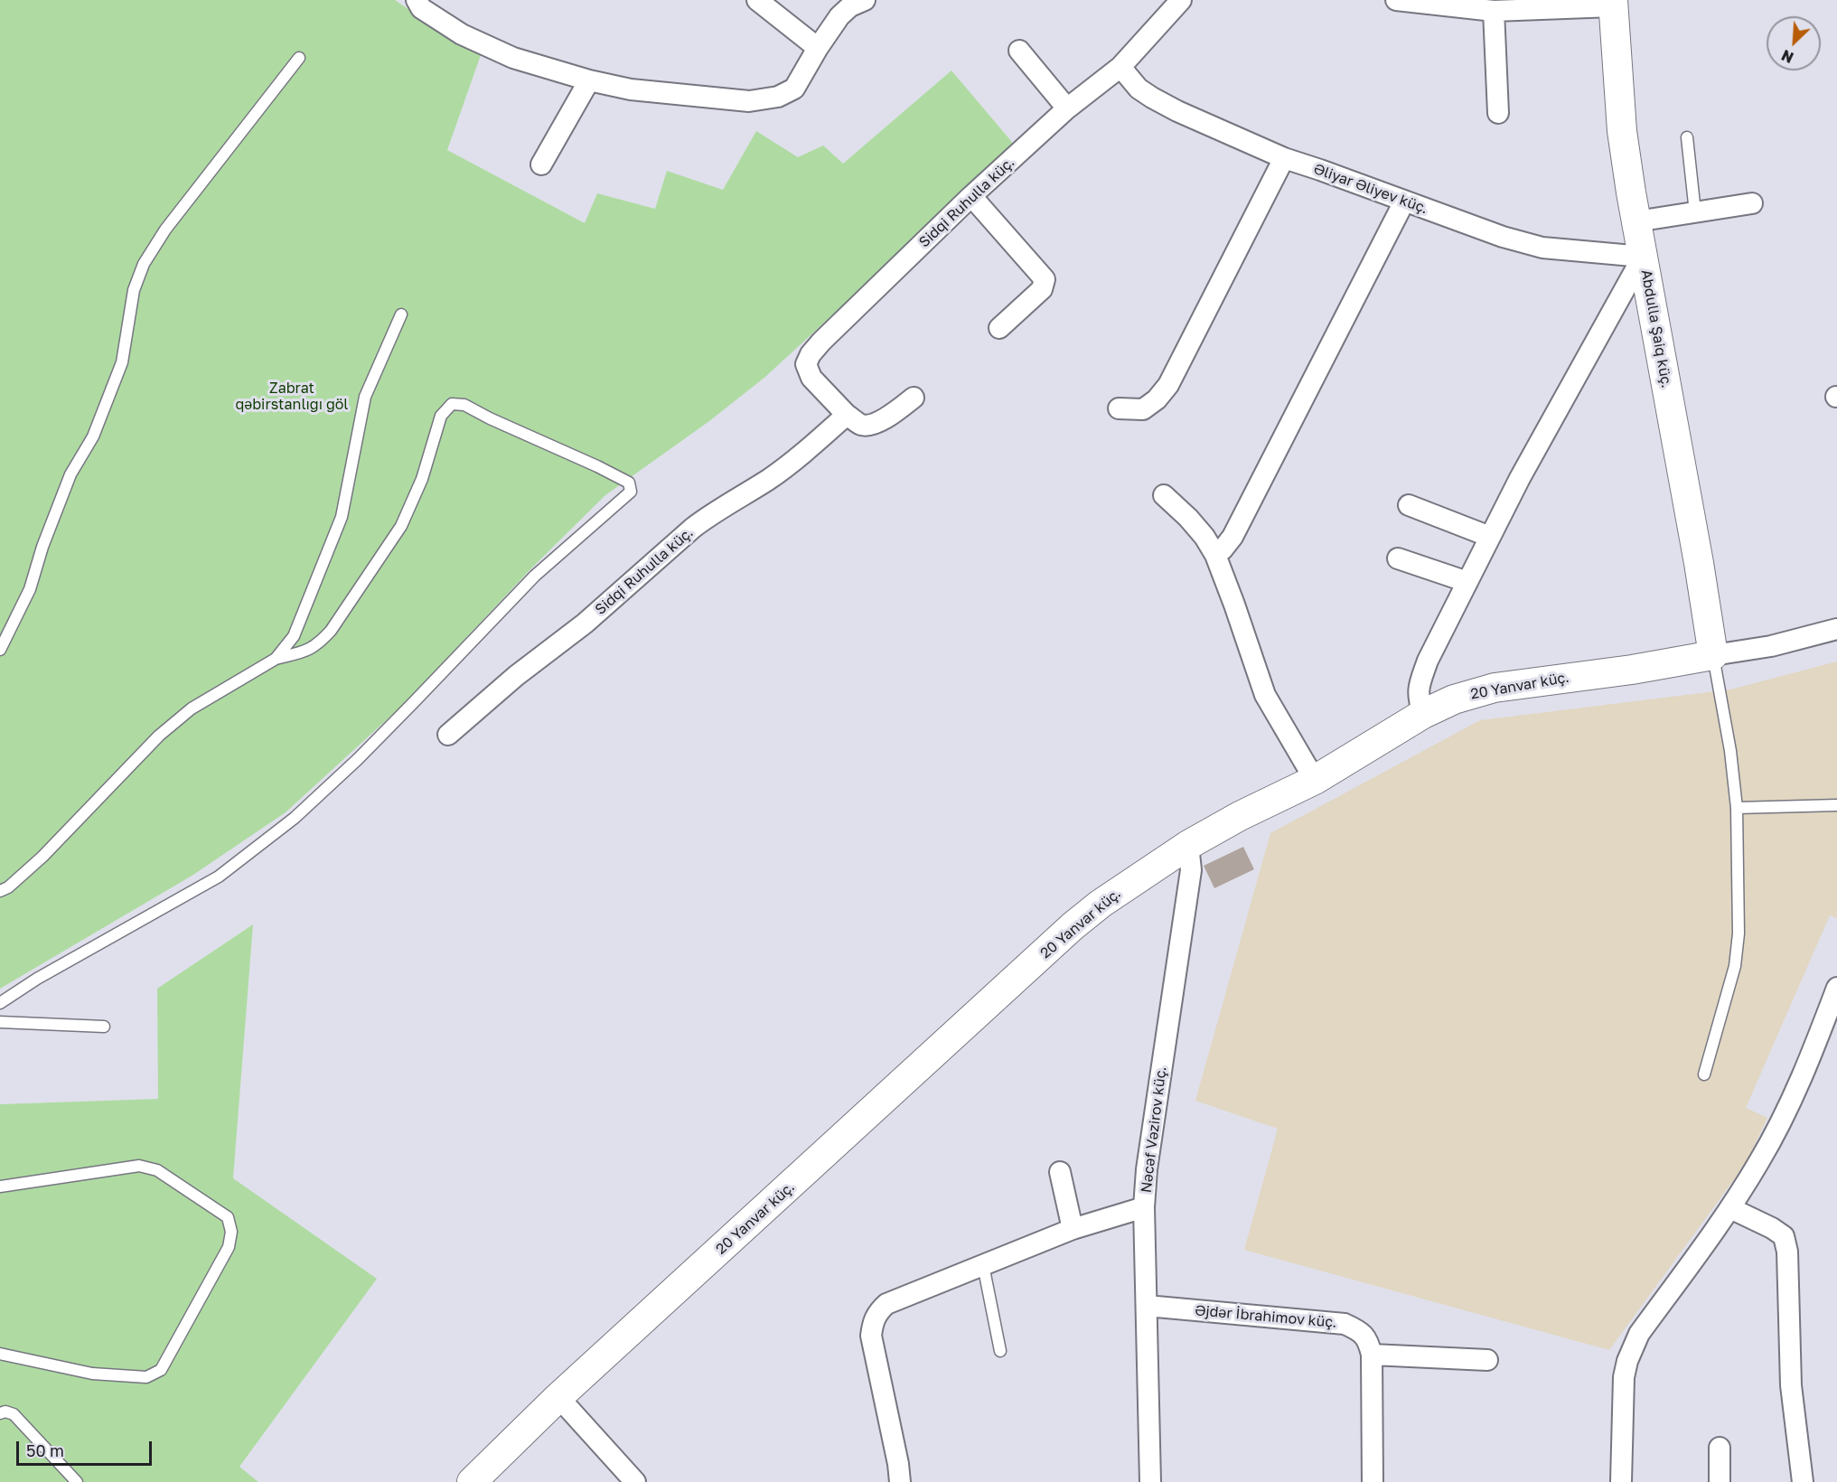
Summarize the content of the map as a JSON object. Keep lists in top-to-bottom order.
{
  "streets": {
    "street": [
      "Əliyar Əliyev küç.",
      "Sidqi Ruhulla küç.",
      "Abdulla Şaiq küç.",
      "20 Yanvar küç.",
      "Nəcəf Vəzirov küç.",
      "Əjdər İbrahimov küç."
    ]
  },
  "crossings": [
    ["Əliyar Əliyev küç.", "Sidqi Ruhulla küç."],
    ["Əliyar Əliyev küç.", "Abdulla Şaiq küç."],
    ["Abdulla Şaiq küç.", "20 Yanvar küç."],
    ["20 Yanvar küç.", "Nəcəf Vəzirov küç."],
    ["Nəcəf Vəzirov küç.", "Əjdər İbrahimov küç."]
  ],
  "parks": ["Zabrat qəbirstanlığı göl"],
  "scale_bar": "50 m",
  "north": "bottom left"
}
